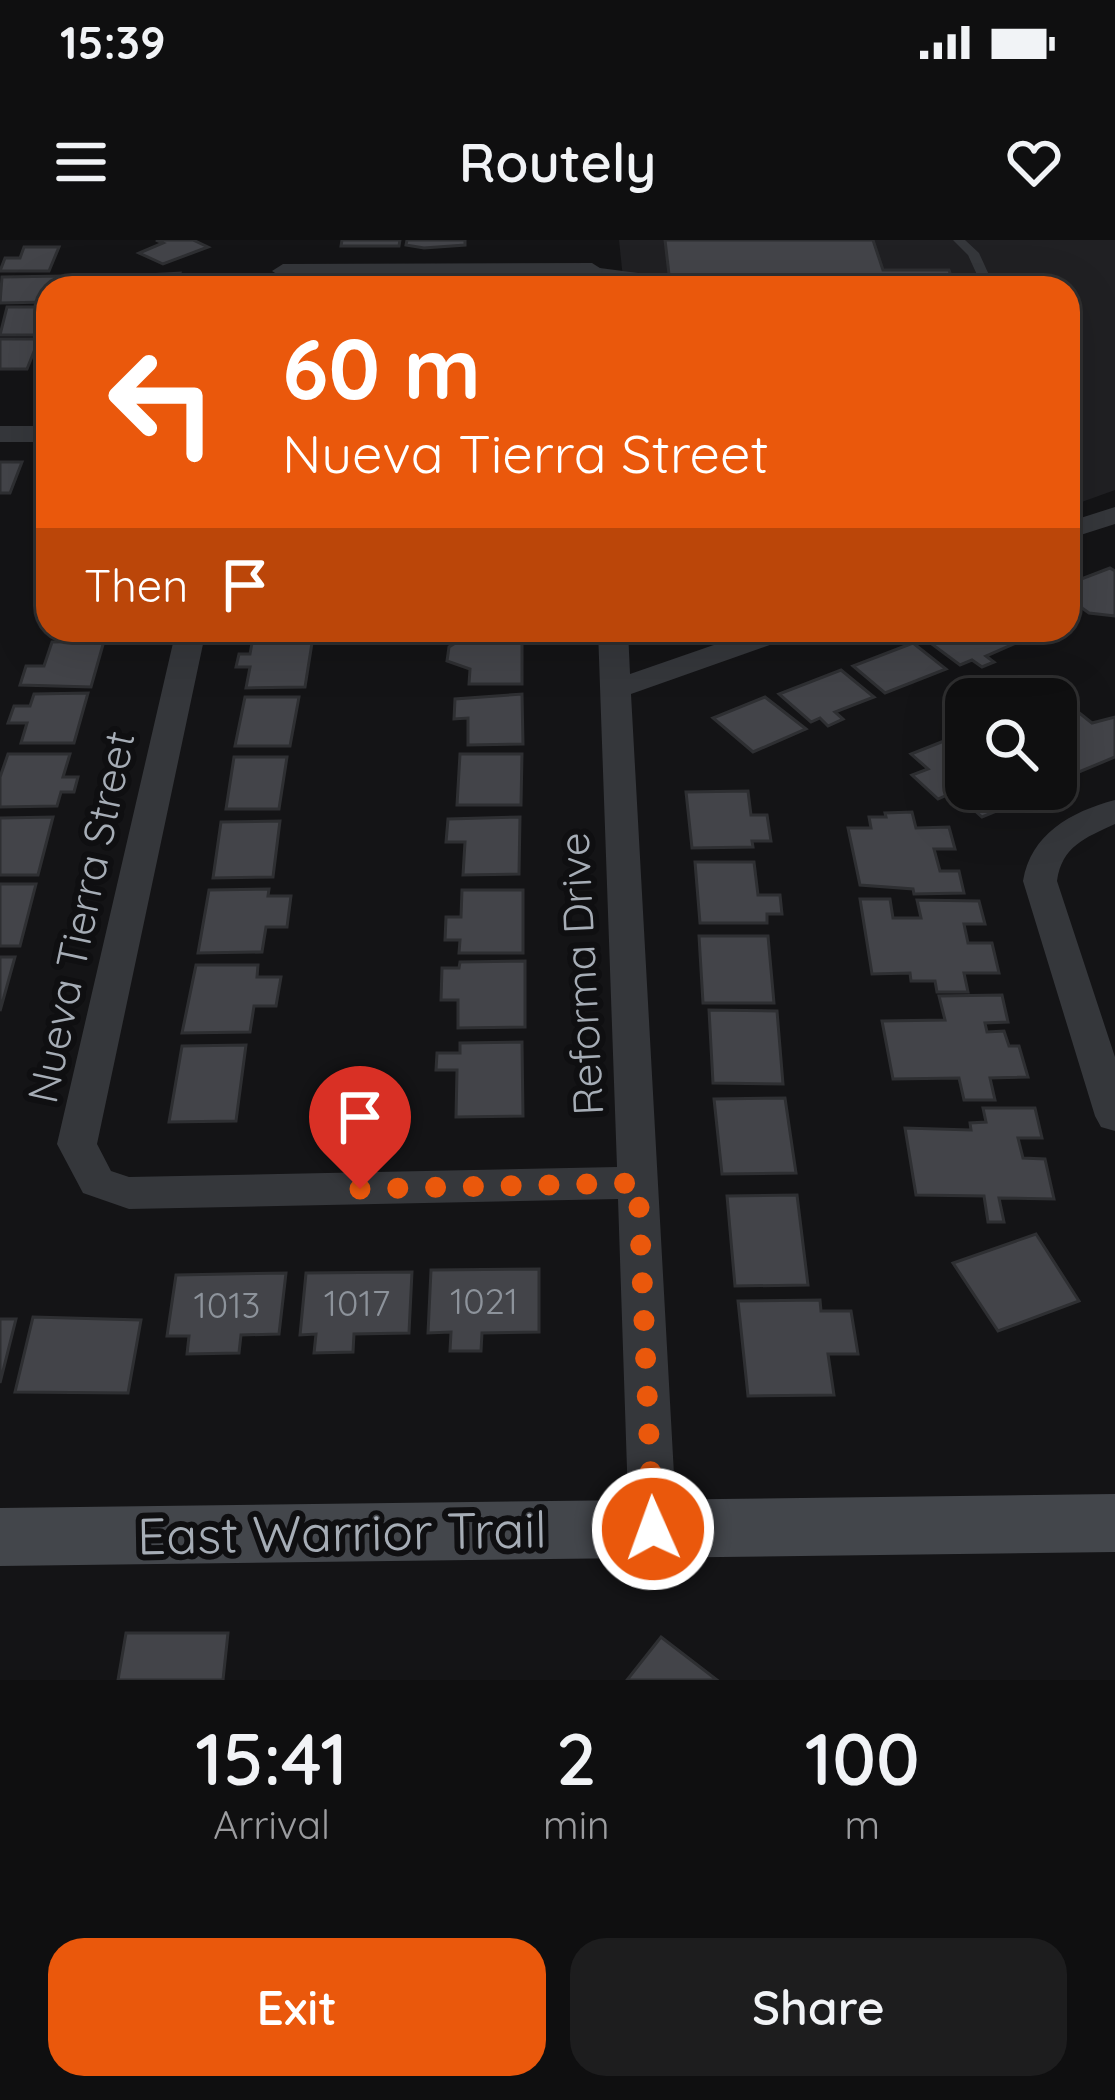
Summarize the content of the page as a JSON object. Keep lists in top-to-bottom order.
{
  "streets": {
    "street": ["Nueva Tierra Street", "Reforma Drive", "East Warrior Trail"]
  },
  "crossings": [
    ["Nueva Tierra Street", "Reforma Drive"],
    ["Reforma Drive", "East Warrior Trail"]
  ],
  "house_numbers": ["1021", "1017", "1013"],
  "page": {
    "status": "15:39",
    "header": "Routely",
    "turn": ["60 m", "Nueva Tierra Street"],
    "then": "Then",
    "eta": [
      "15:41",
      "Arrival",
      "2",
      "min",
      "100",
      "m"
    ],
    "buttons": ["Exit", "Share"]
  }
}
